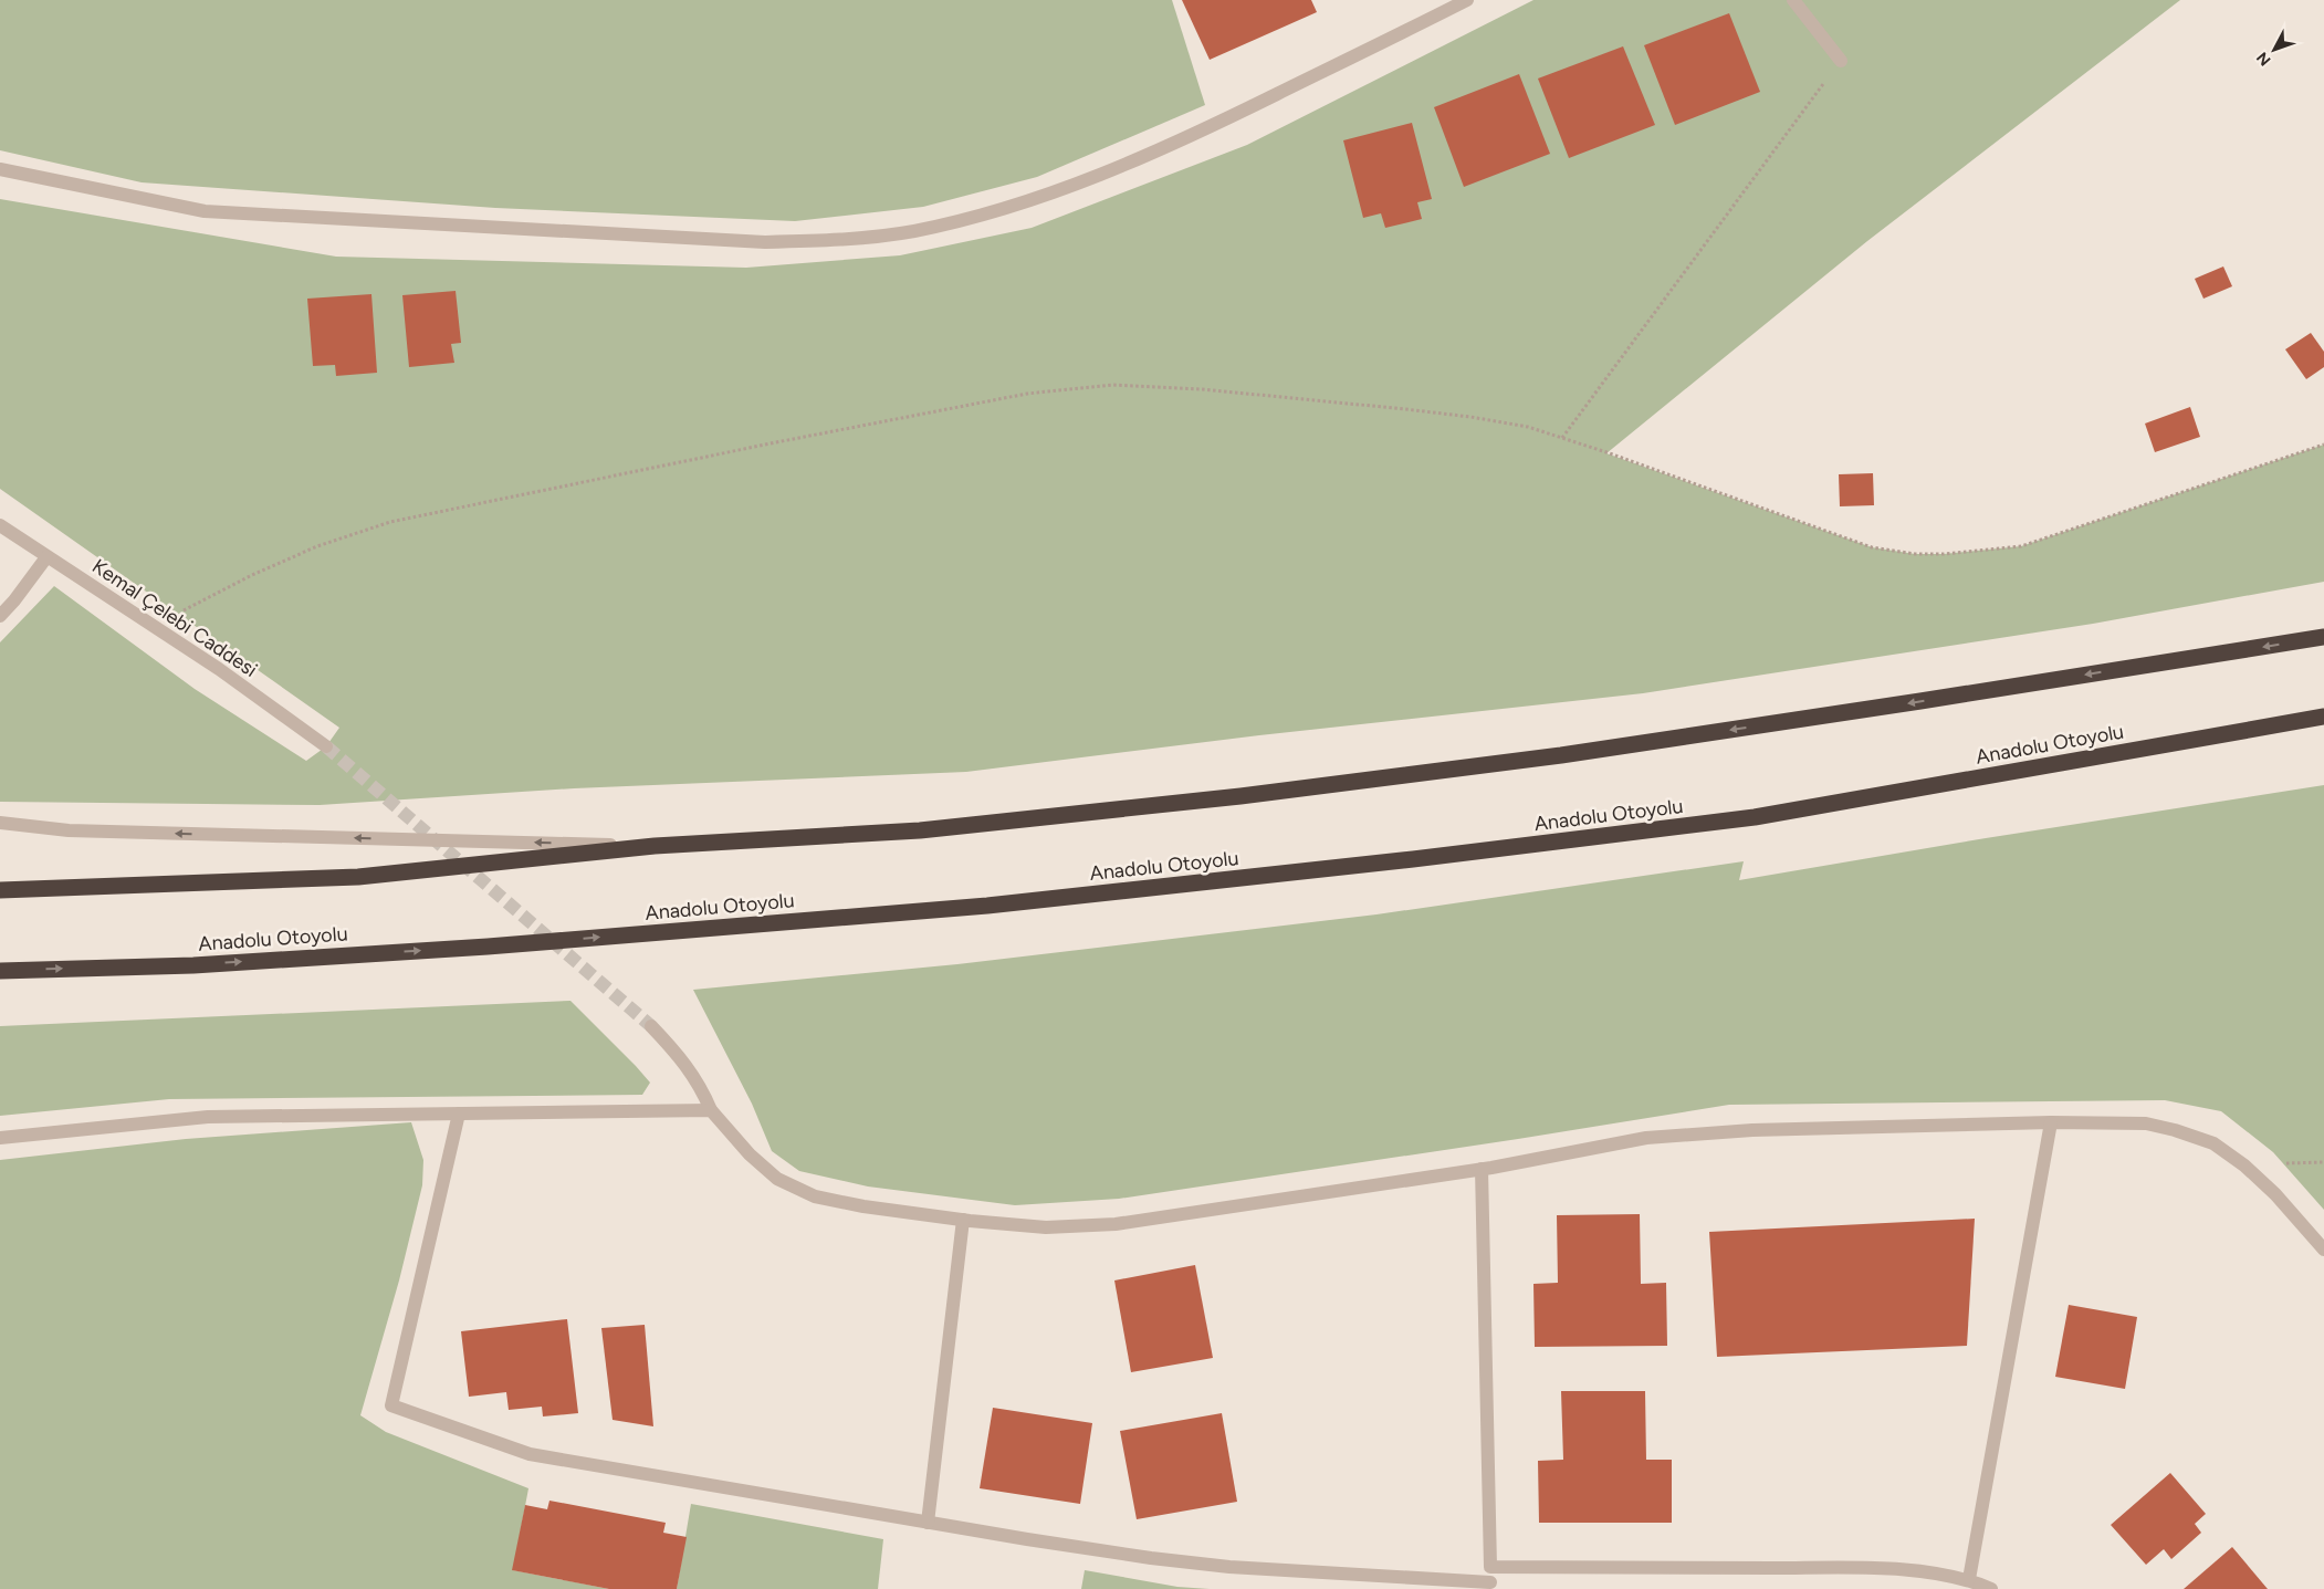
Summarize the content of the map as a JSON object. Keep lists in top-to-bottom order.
{
  "streets": {
    "highway": ["Anadolu Otoyolu"],
    "street": ["Kemal Çelebi Caddesi"]
  },
  "north": "bottom left"
}
